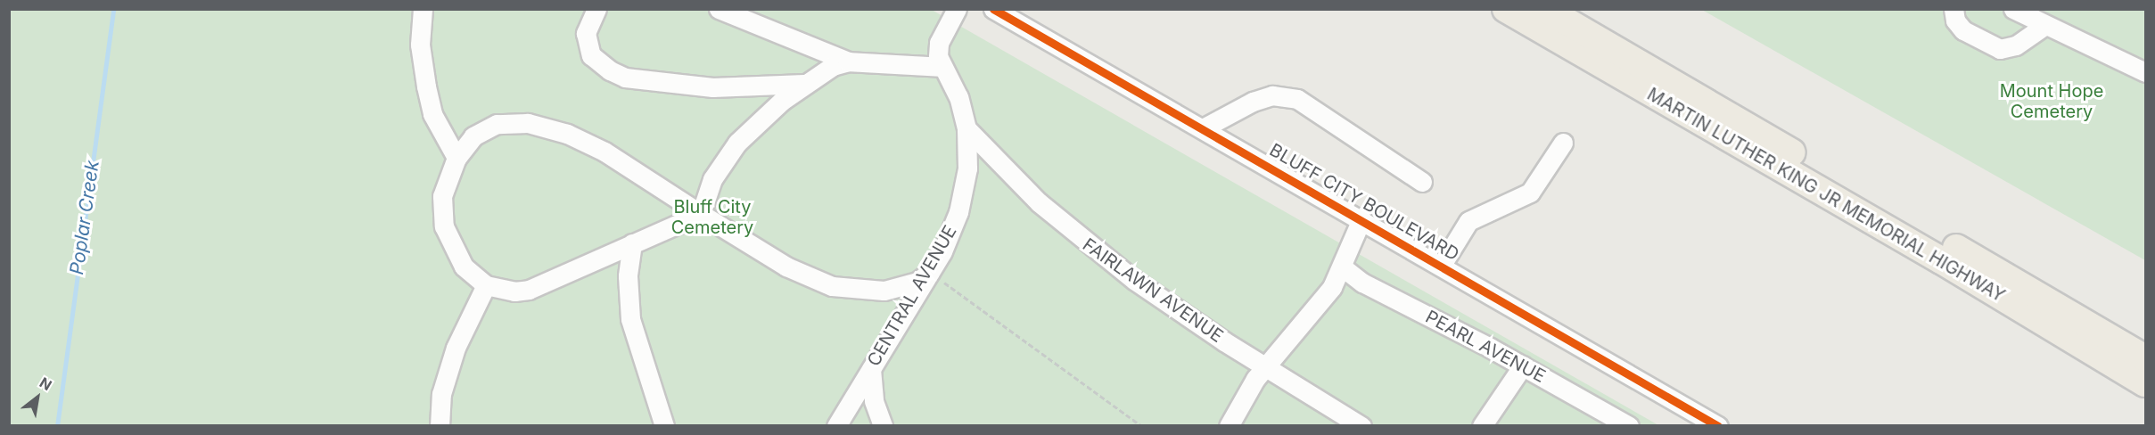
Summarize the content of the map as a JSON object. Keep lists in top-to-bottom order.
{
  "streets": {
    "highway": ["MARTIN LUTHER KING JR MEMORIAL HIGHWAY"],
    "street": [
      "BLUFF CITY BOULEVARD",
      "FAIRLAWN AVENUE",
      "CENTRAL AVENUE",
      "PEARL AVENUE"
    ]
  },
  "crossings": [
    ["FAIRLAWN AVENUE", "CENTRAL AVENUE"]
  ],
  "water": ["Poplar Creek"],
  "parks": ["Mount Hope Cemetery", "Bluff City Cemetery"],
  "north": "top right"
}
